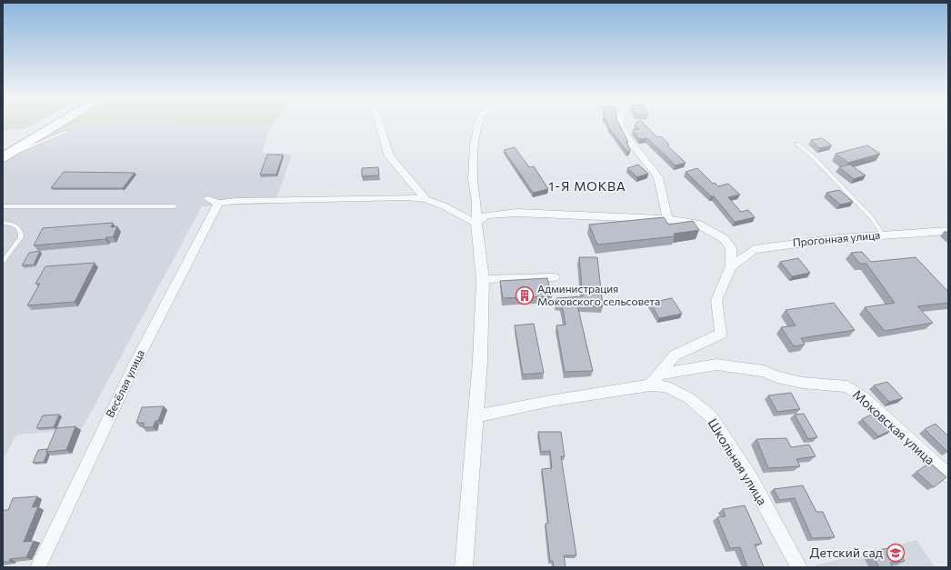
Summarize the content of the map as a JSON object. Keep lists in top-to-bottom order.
{
  "streets": {
    "street": [
      "Прогонная улица",
      "Весёлая улица",
      "Моковская улица",
      "Школьная улица"
    ]
  },
  "districts": ["1-Я МОКВА"],
  "places": {
    "building": ["Администрация Моковского сельсовета"],
    "school or university": ["Детский сад"]
  }
}
